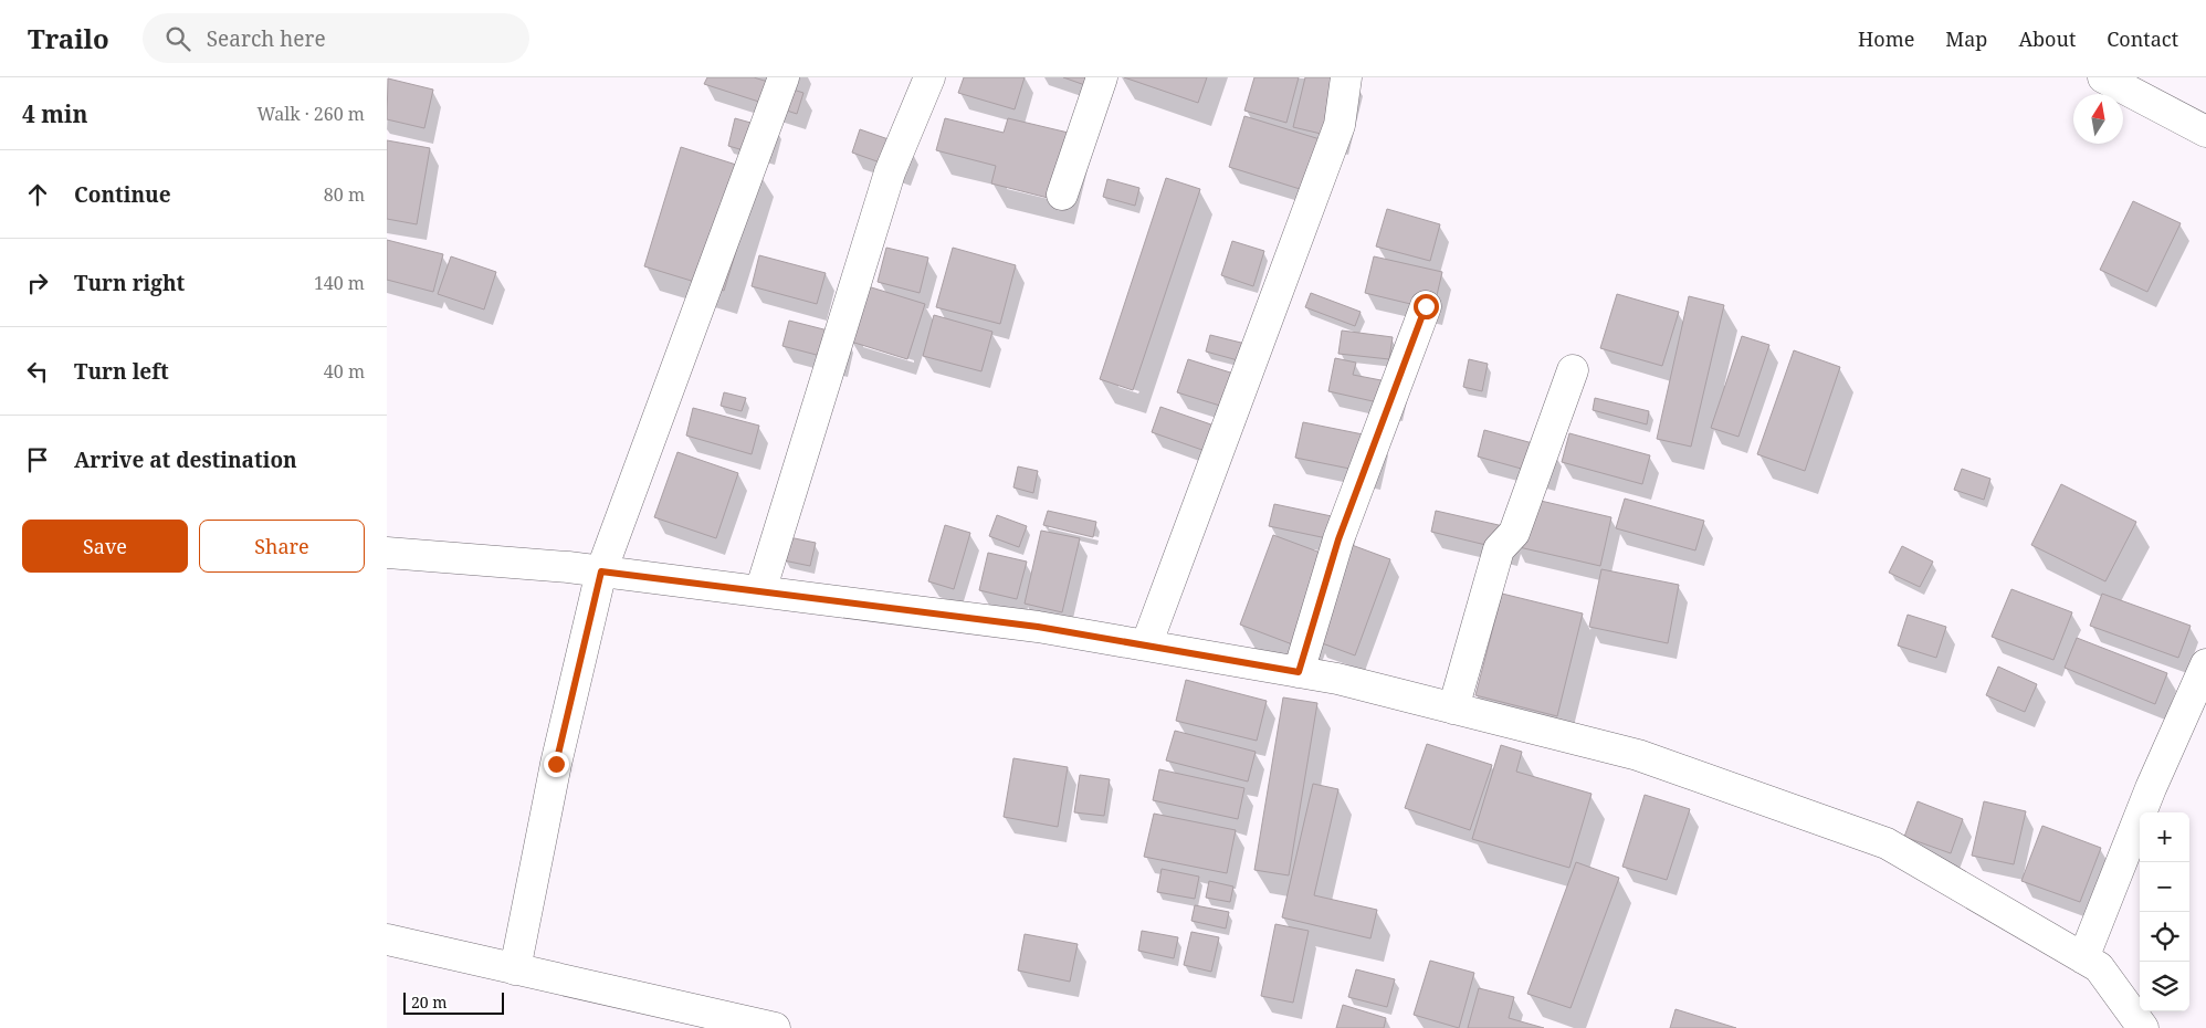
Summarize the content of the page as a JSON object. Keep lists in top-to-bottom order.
{
  "scale_bar": "20 m",
  "north": "top",
  "page": {
    "header": "Trailo",
    "search": "Search here",
    "nav": [
      "Home",
      "Map",
      "About",
      "Contact"
    ],
    "heading": ["4 min", "Walk · 260 m"],
    "list": [
      ["Continue", "80 m"],
      ["Turn right", "140 m"],
      ["Turn left", "40 m"],
      "Arrive at destination"
    ],
    "buttons": ["Save", "Share"],
    "map_buttons": ["+", "−"],
    "scale": "20 m"
  }
}
